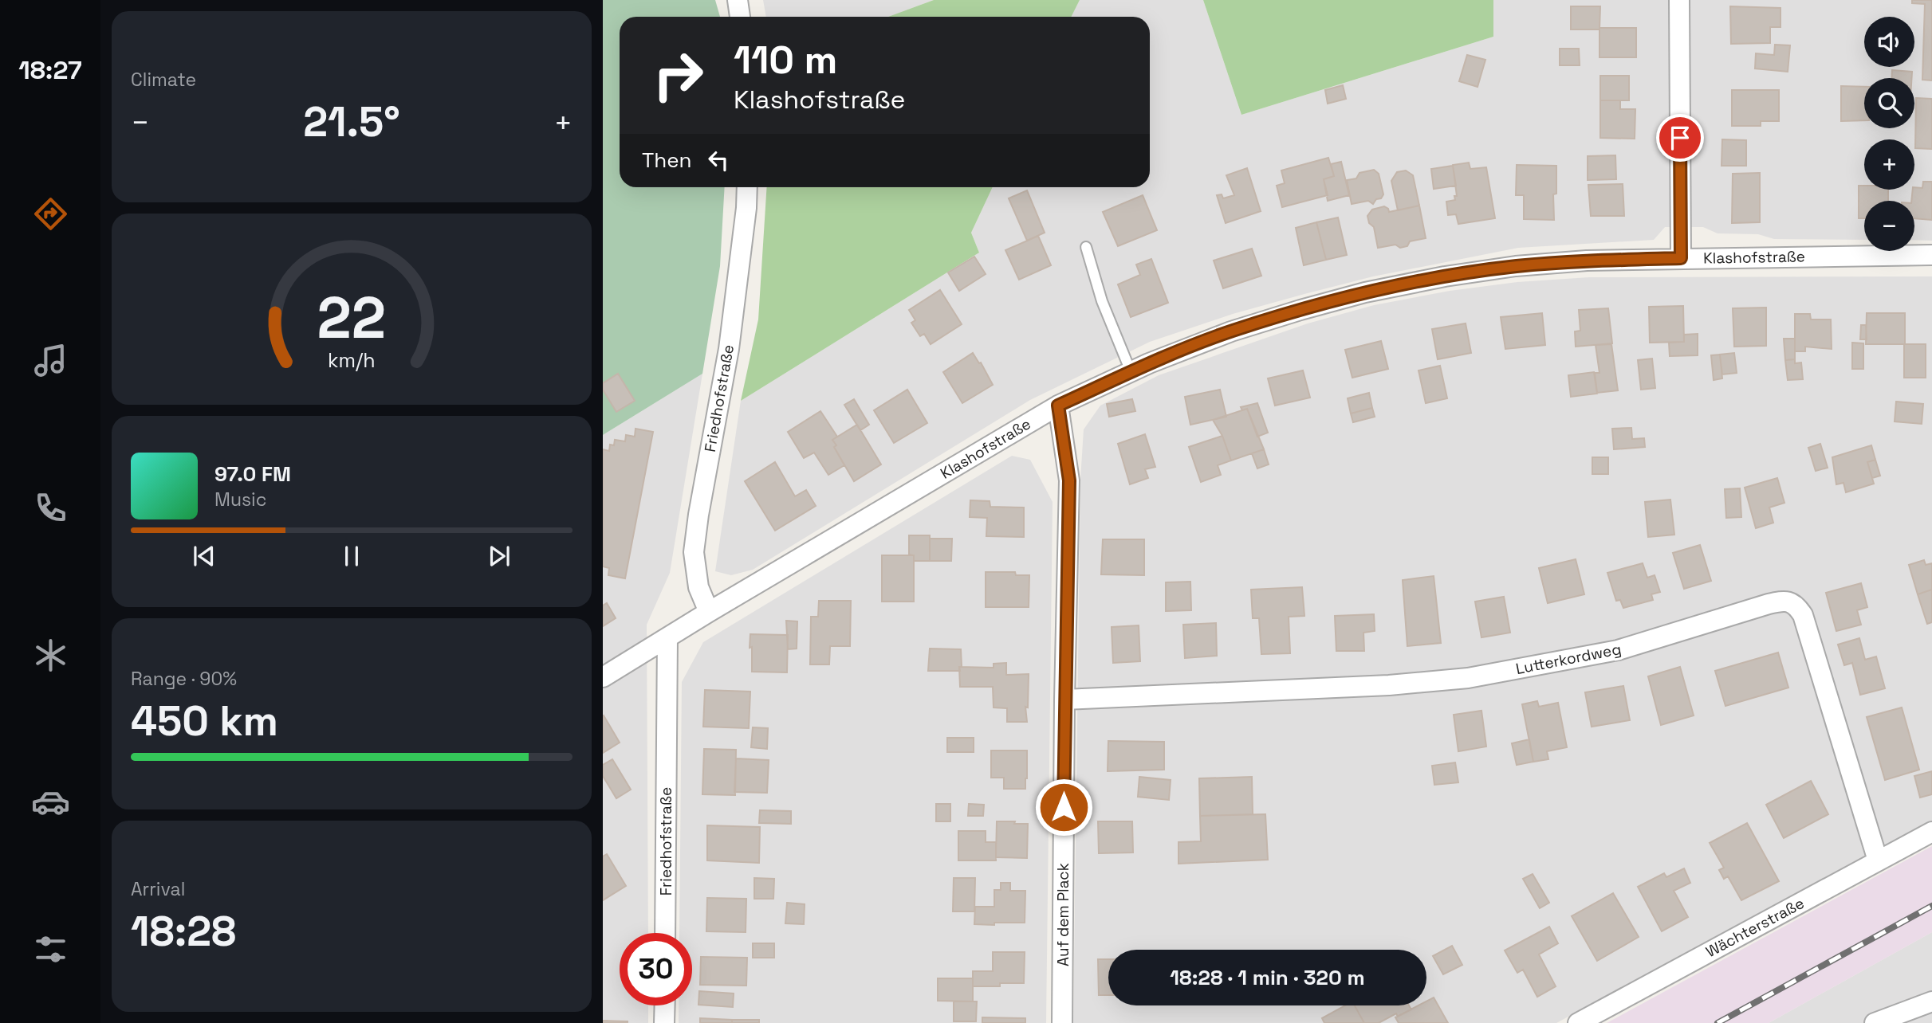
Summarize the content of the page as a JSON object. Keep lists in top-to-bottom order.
{
  "streets": {
    "street": [
      "Klashofstraße",
      "Friedhofstraße",
      "Lutterkordweg",
      "Auf dem Plack",
      "Wächterstraße"
    ]
  },
  "crossings": [
    ["Klashofstraße", "Friedhofstraße"],
    ["Klashofstraße", "Auf dem Plack"],
    ["Lutterkordweg", "Auf dem Plack"],
    ["Lutterkordweg", "Wächterstraße"]
  ],
  "page": {
    "tabs": "18:27",
    "tile": [
      "Climate",
      ["Range · 90%", "450 km"],
      ["Arrival", "18:28"]
    ],
    "map_buttons": ["+", "−"],
    "turn": ["110 m", "Klashofstraße"],
    "heat": ["−", "21.5°", "+"],
    "then": "Then",
    "song": ["97.0 FM", "Music"],
    "limit": "30",
    "trip": "18:28 · 1 min · 320 m",
    "gauge": ["22", "km/h"]
  }
}
